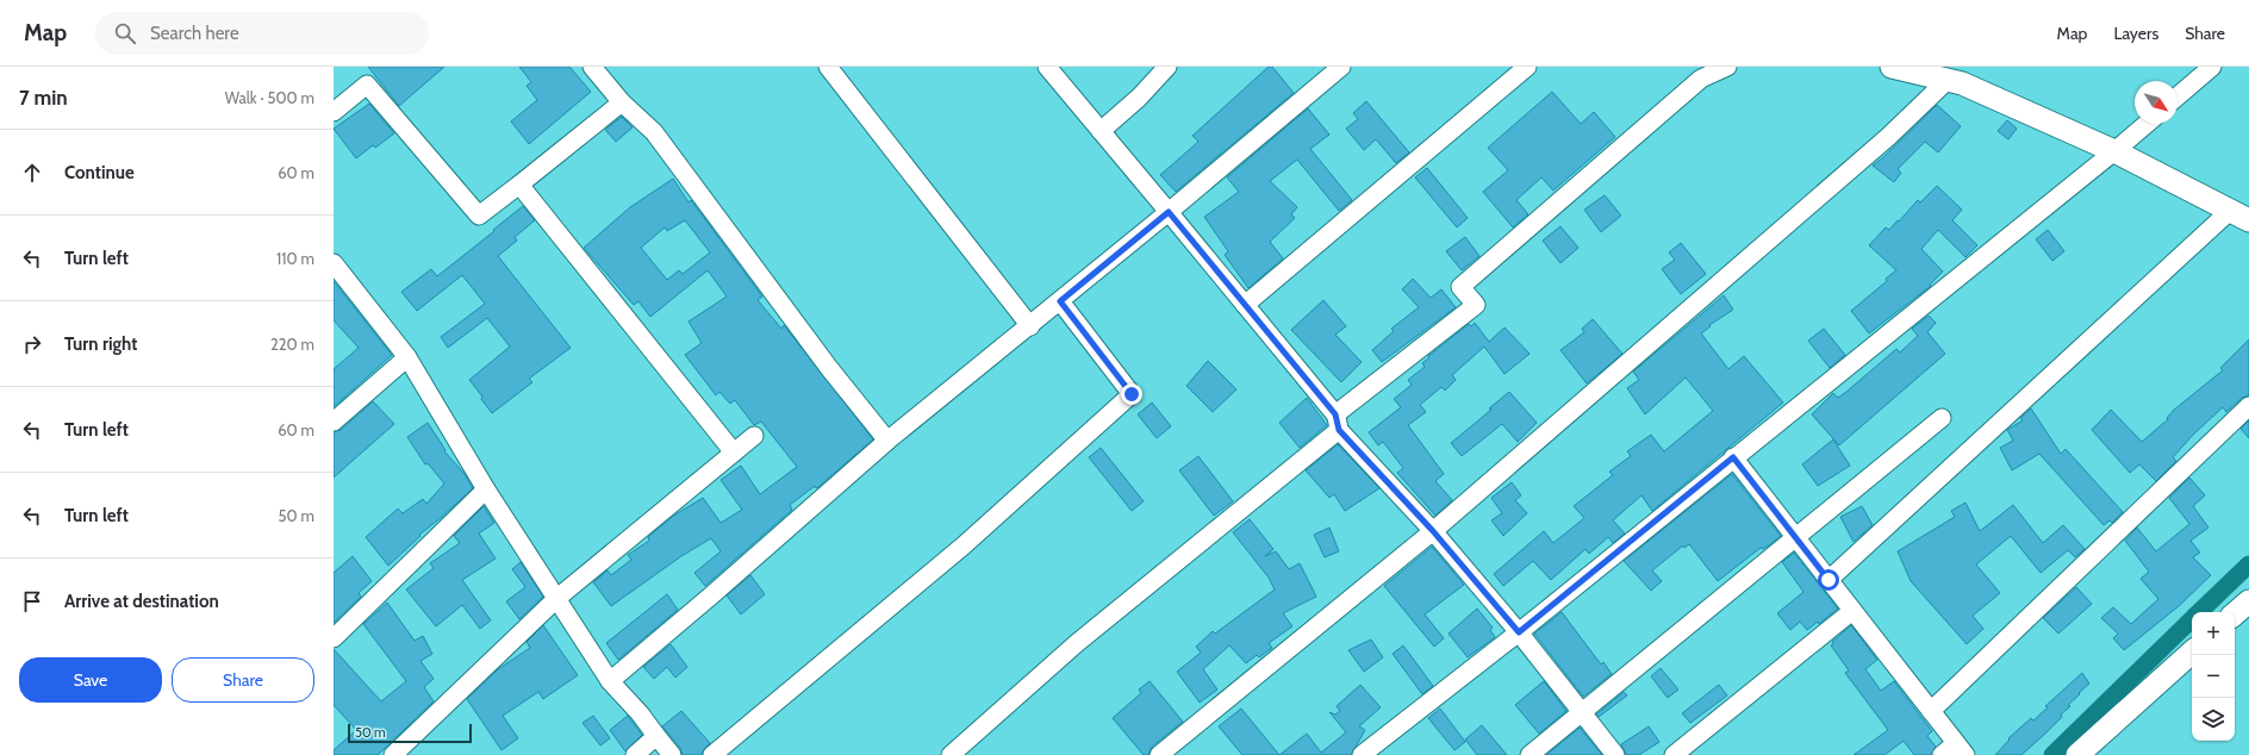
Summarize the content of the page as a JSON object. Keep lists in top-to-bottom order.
{
  "scale_bar": "50 m",
  "north": "bottom right",
  "page": {
    "header": "Map",
    "search": "Search here",
    "nav": ["Map", "Layers", "Share"],
    "heading": ["7 min", "Walk · 500 m"],
    "list": [
      ["Continue", "60 m"],
      ["Turn left", "110 m"],
      ["Turn right", "220 m"],
      ["Turn left", "60 m"],
      ["Turn left", "50 m"],
      "Arrive at destination"
    ],
    "map_buttons": ["+", "−"],
    "buttons": ["Save", "Share"],
    "scale": "50 m"
  }
}
